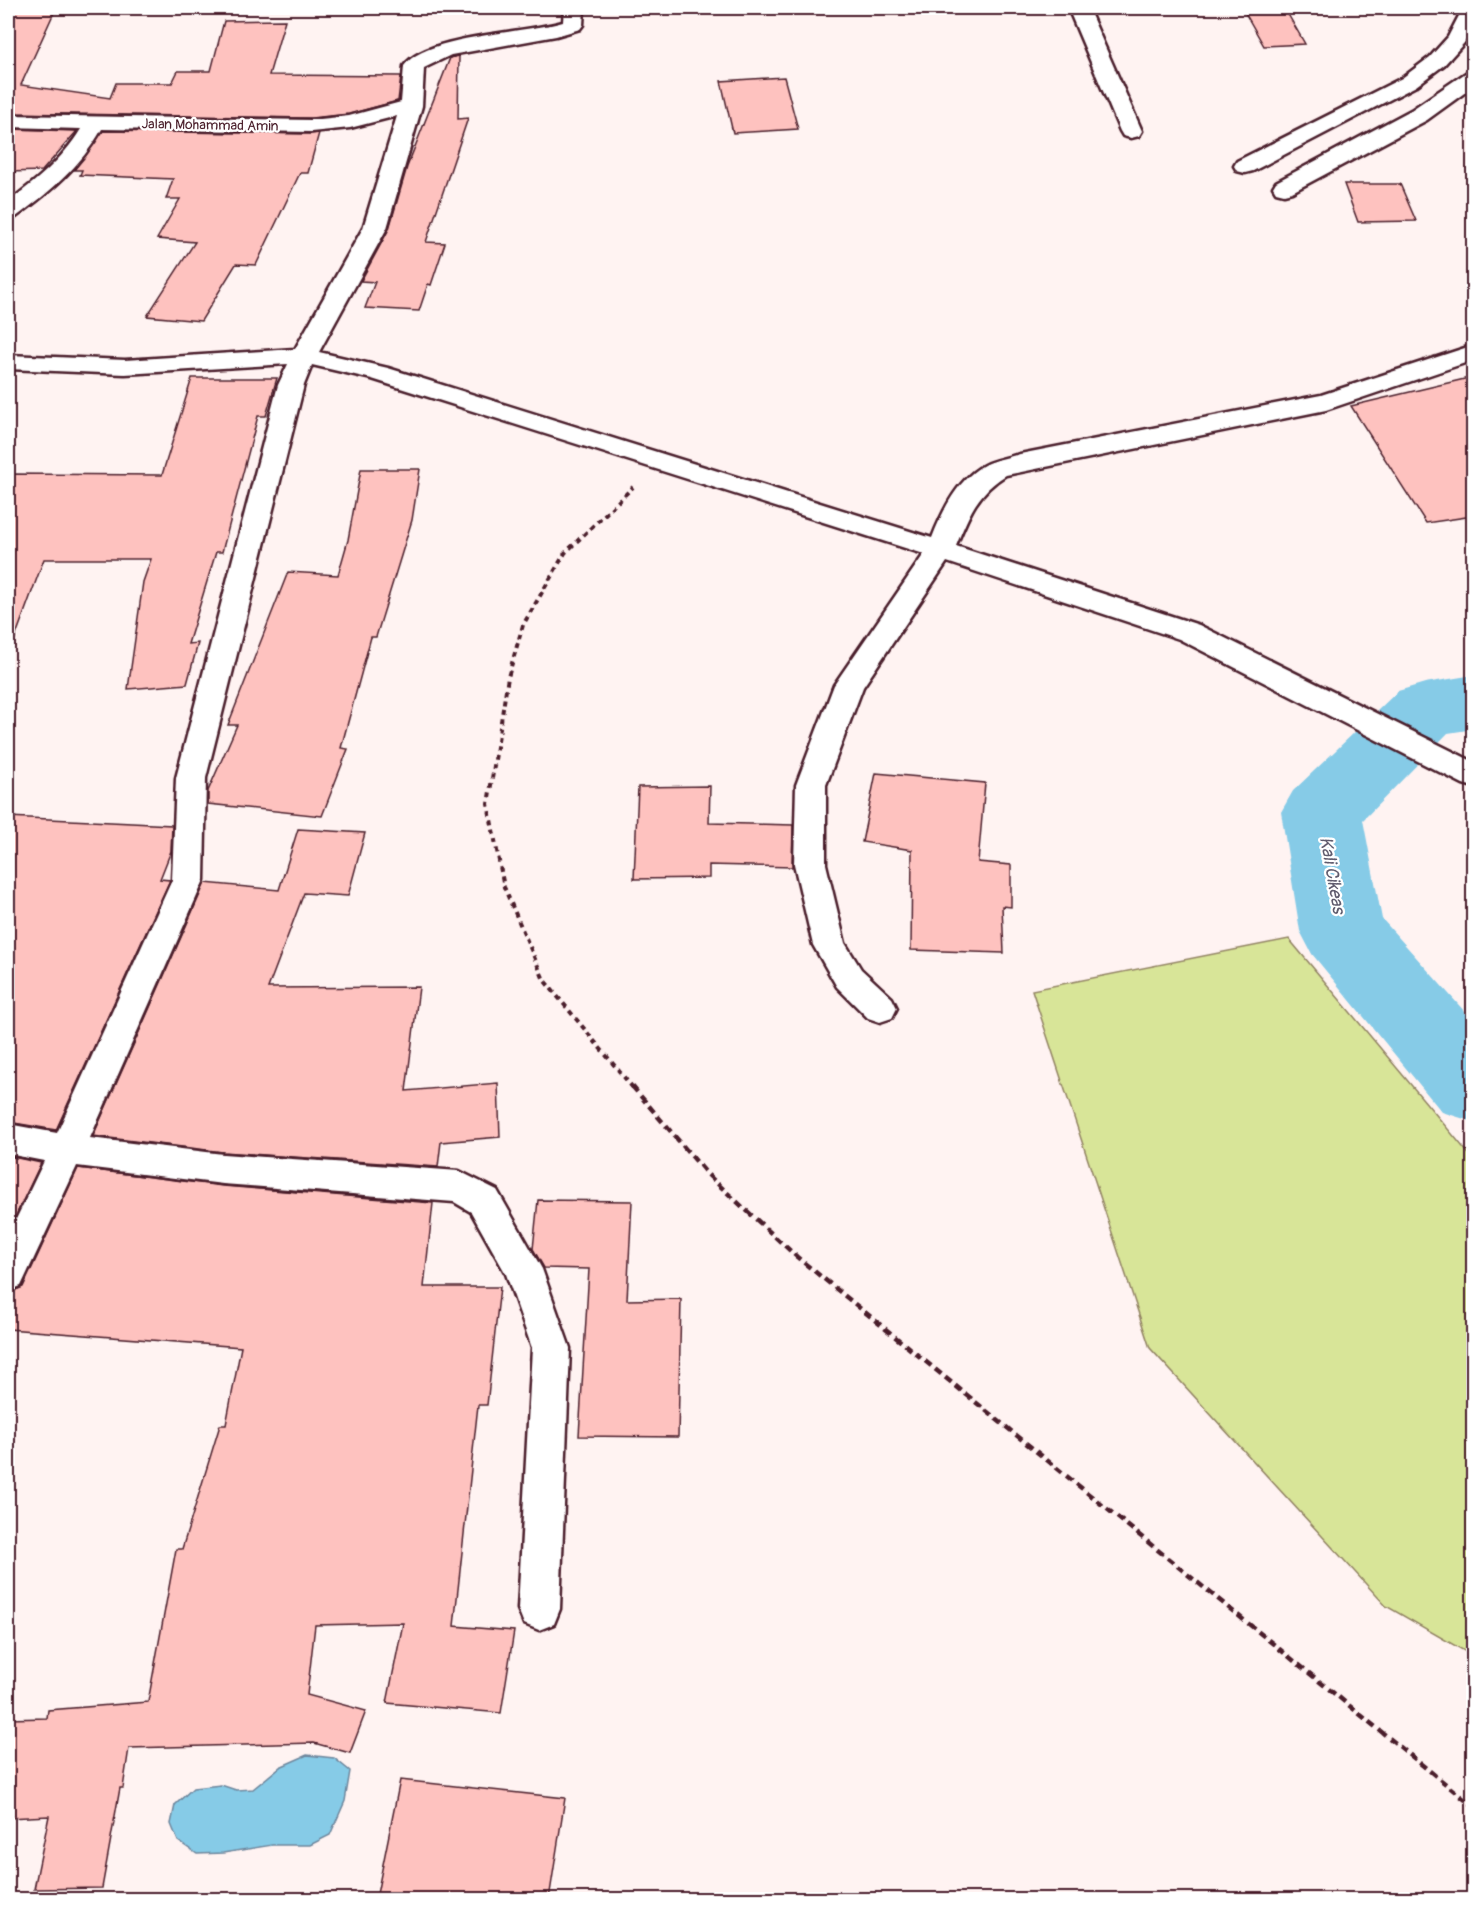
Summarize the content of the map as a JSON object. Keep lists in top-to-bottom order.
{
  "streets": {
    "street": ["Jalan Mohammad Amin"]
  },
  "water": ["Kali Cikeas"]
}
